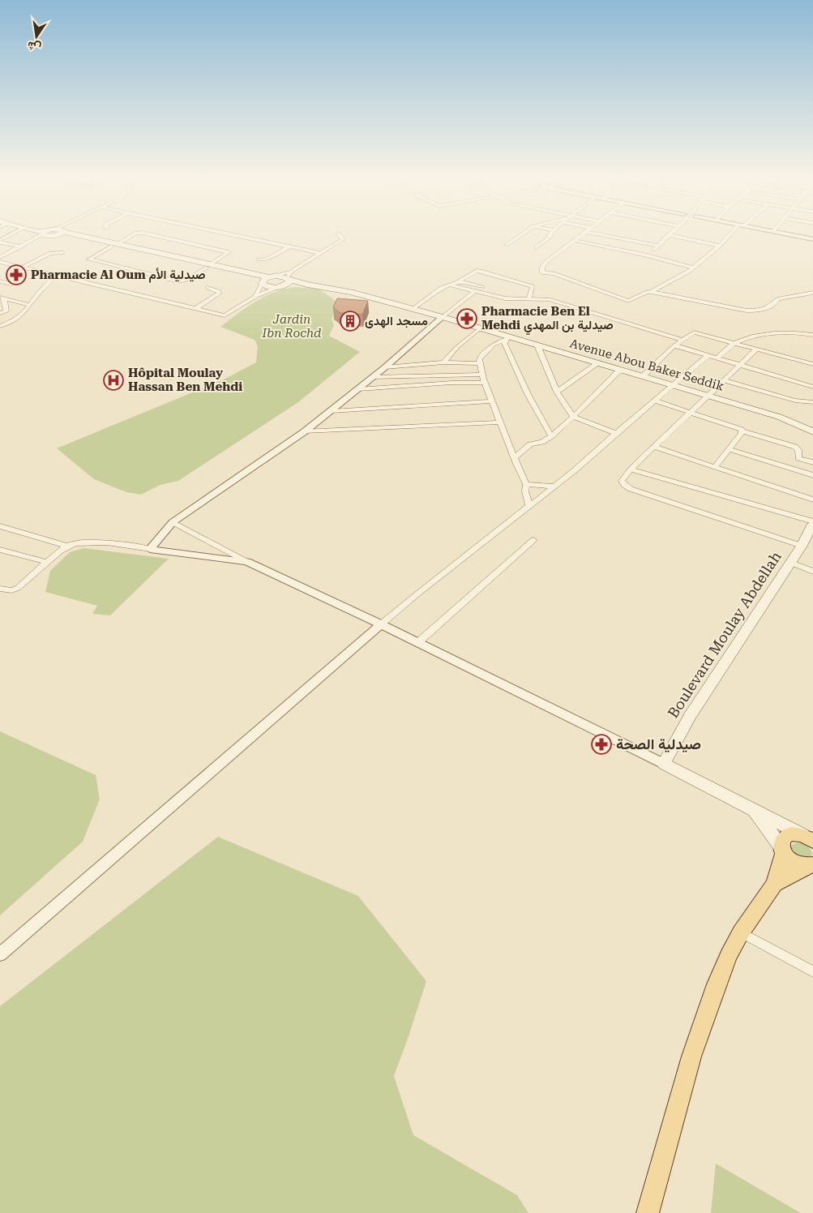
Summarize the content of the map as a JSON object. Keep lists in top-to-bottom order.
{
  "streets": {
    "main road": ["Avenue Abou Baker Seddik", "Boulevard Moulay Abdellah"]
  },
  "parks": ["Jardin Ibn Rochd"],
  "places": {
    "pharmacy": ["Pharmacie Al Oum صيدلية الأم", "Pharmacie Ben El Mehdi صيدلية بن المهدي", "صيدلية الصحة"],
    "building": ["مسجد الهدى"],
    "hospital": ["Hôpital Moulay Hassan Ben Mehdi"]
  },
  "north": "bottom"
}
